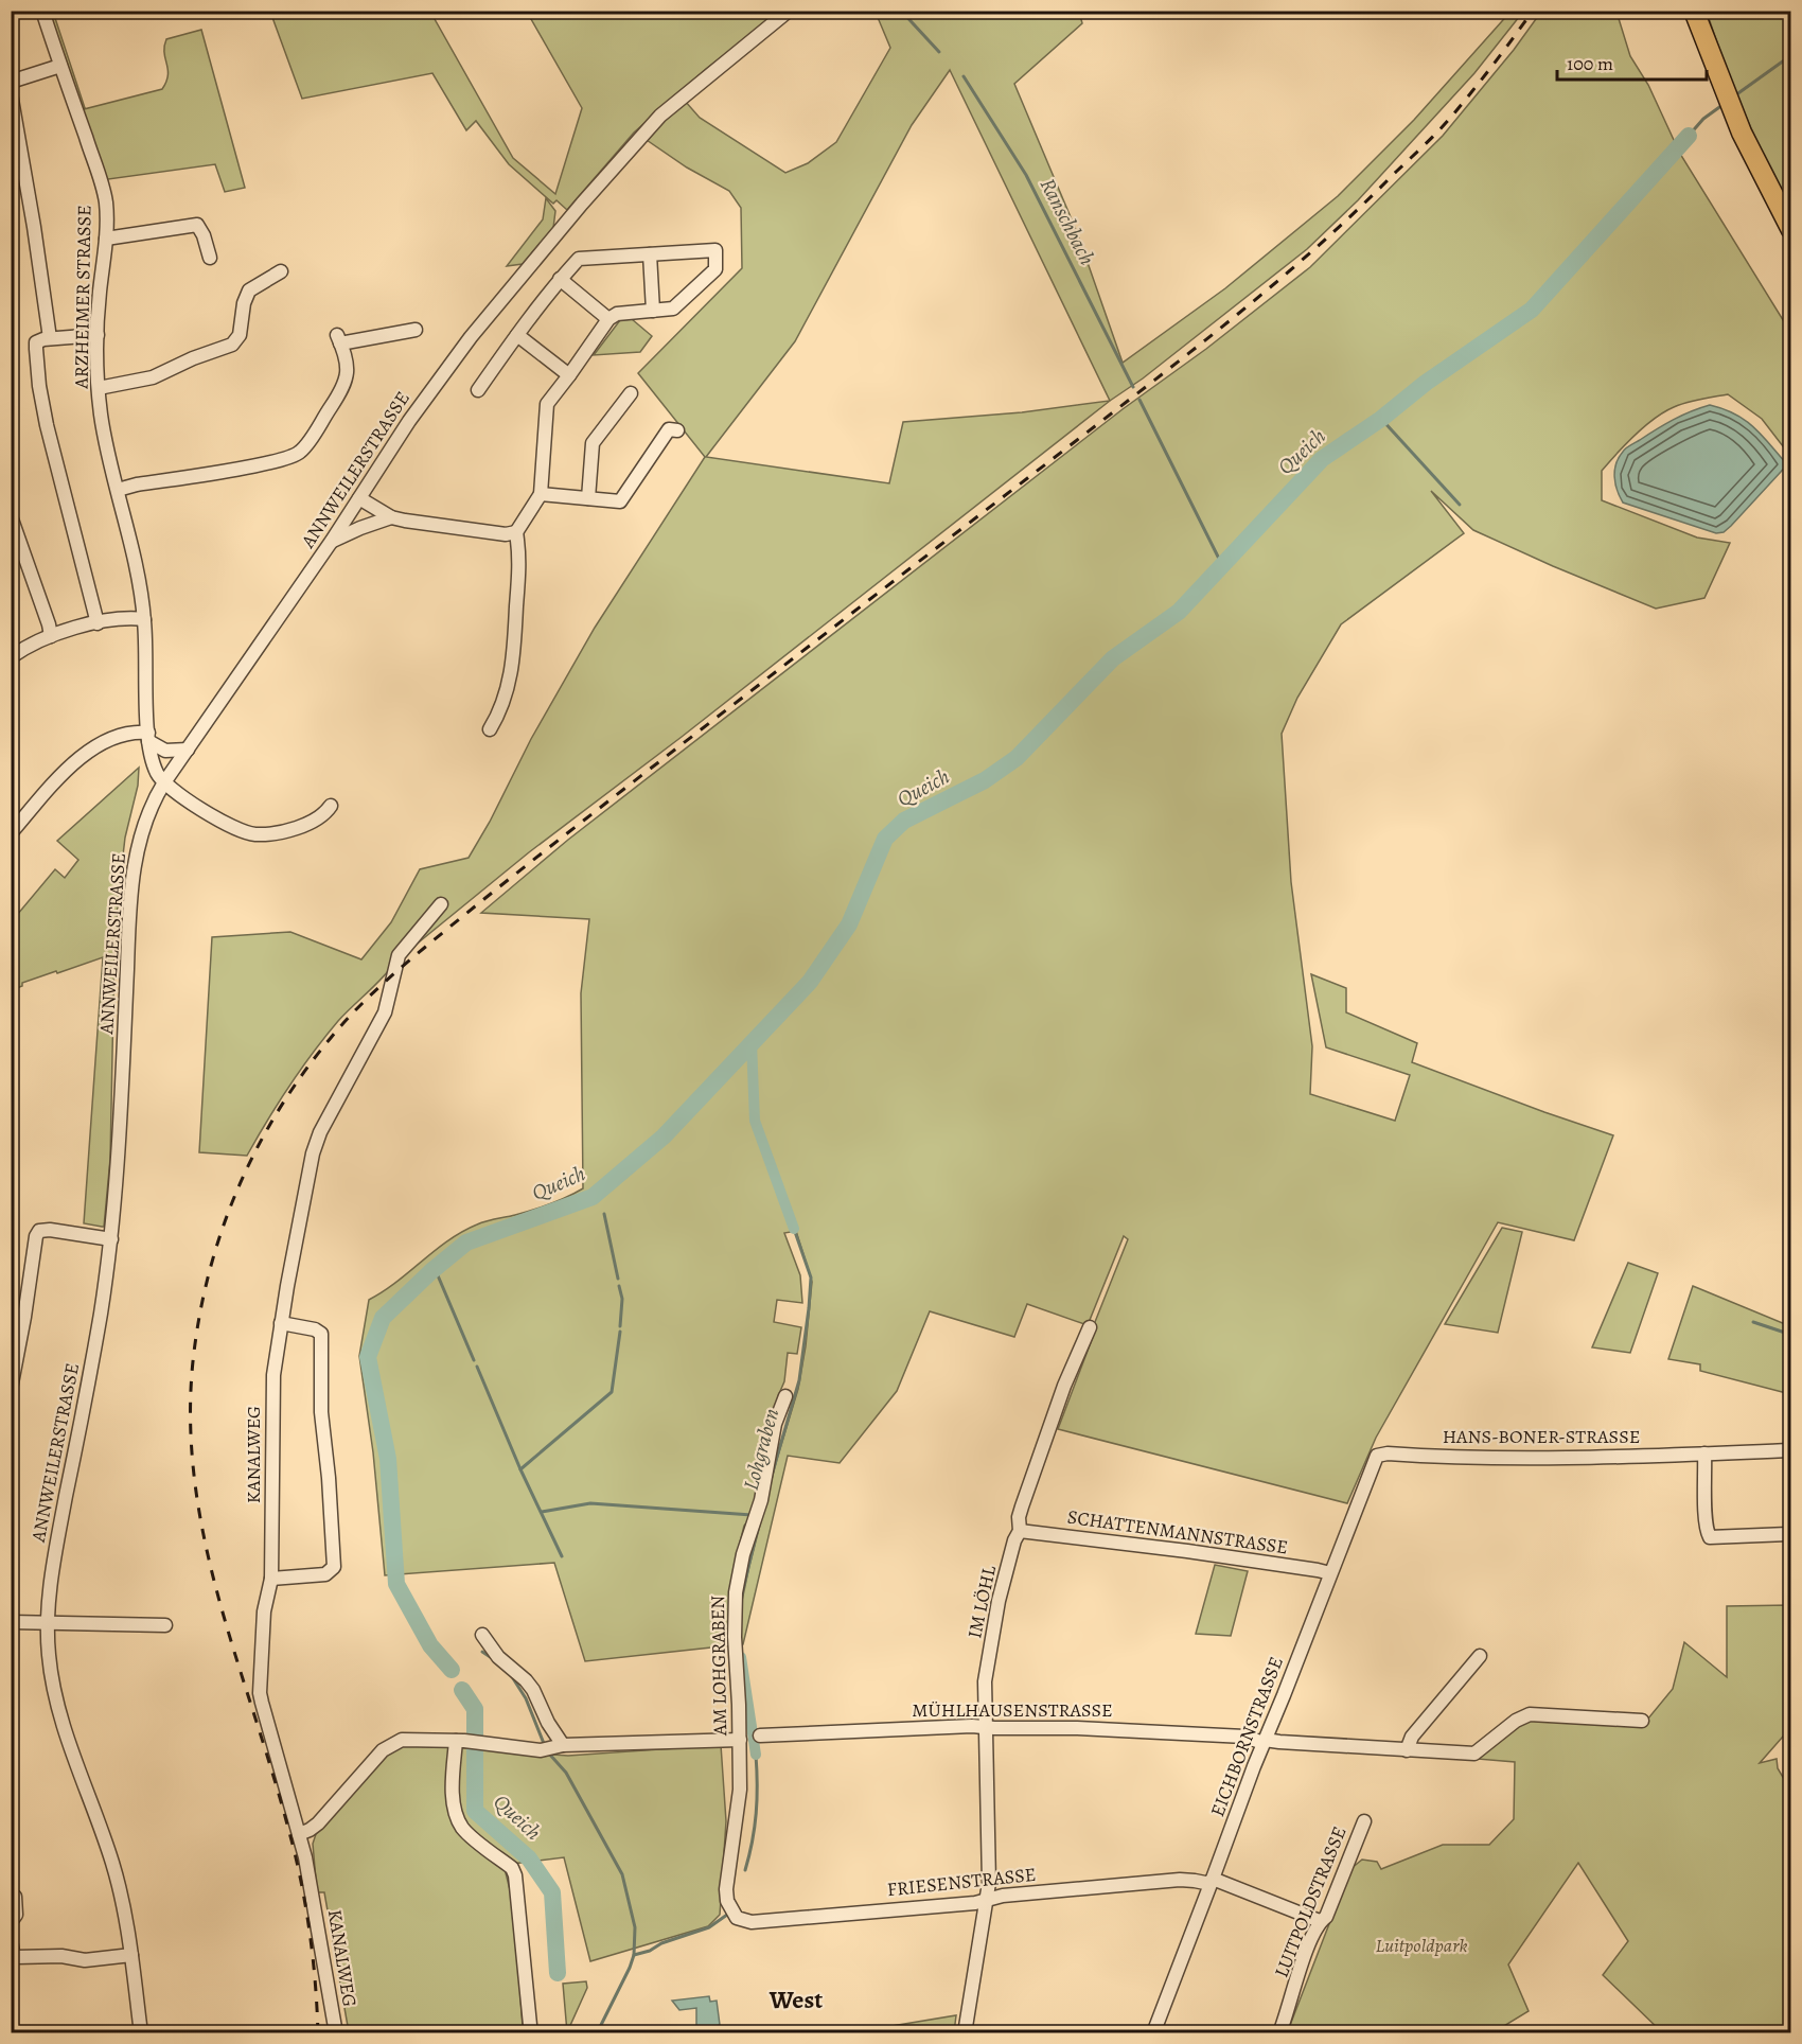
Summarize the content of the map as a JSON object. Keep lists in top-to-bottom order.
{
  "streets": {
    "street": [
      "ARZHEIMER STRASSE",
      "ANNWEILERSTRASSE",
      "HANS-BONER-STRASSE",
      "KANALWEG",
      "SCHATTENMANNSTRASSE",
      "IM LÖHL",
      "AM LOHGRABEN",
      "MÜHLHAUSENSTRASSE",
      "EICHBORNSTRASSE",
      "FRIESENSTRASSE",
      "LUITPOLDSTRASSE"
    ]
  },
  "crossings": [
    ["ARZHEIMER STRASSE", "ANNWEILERSTRASSE"],
    ["HANS-BONER-STRASSE", "EICHBORNSTRASSE"],
    ["SCHATTENMANNSTRASSE", "IM LÖHL"],
    ["SCHATTENMANNSTRASSE", "EICHBORNSTRASSE"],
    ["IM LÖHL", "MÜHLHAUSENSTRASSE"],
    ["IM LÖHL", "FRIESENSTRASSE"],
    ["AM LOHGRABEN", "FRIESENSTRASSE"],
    ["MÜHLHAUSENSTRASSE", "EICHBORNSTRASSE"],
    ["EICHBORNSTRASSE", "FRIESENSTRASSE"],
    ["FRIESENSTRASSE", "LUITPOLDSTRASSE"]
  ],
  "districts": ["West"],
  "water": ["Ranschbach", "Queich", "Lohgraben"],
  "parks": ["Luitpoldpark"],
  "scale_bar": "100 m"
}
